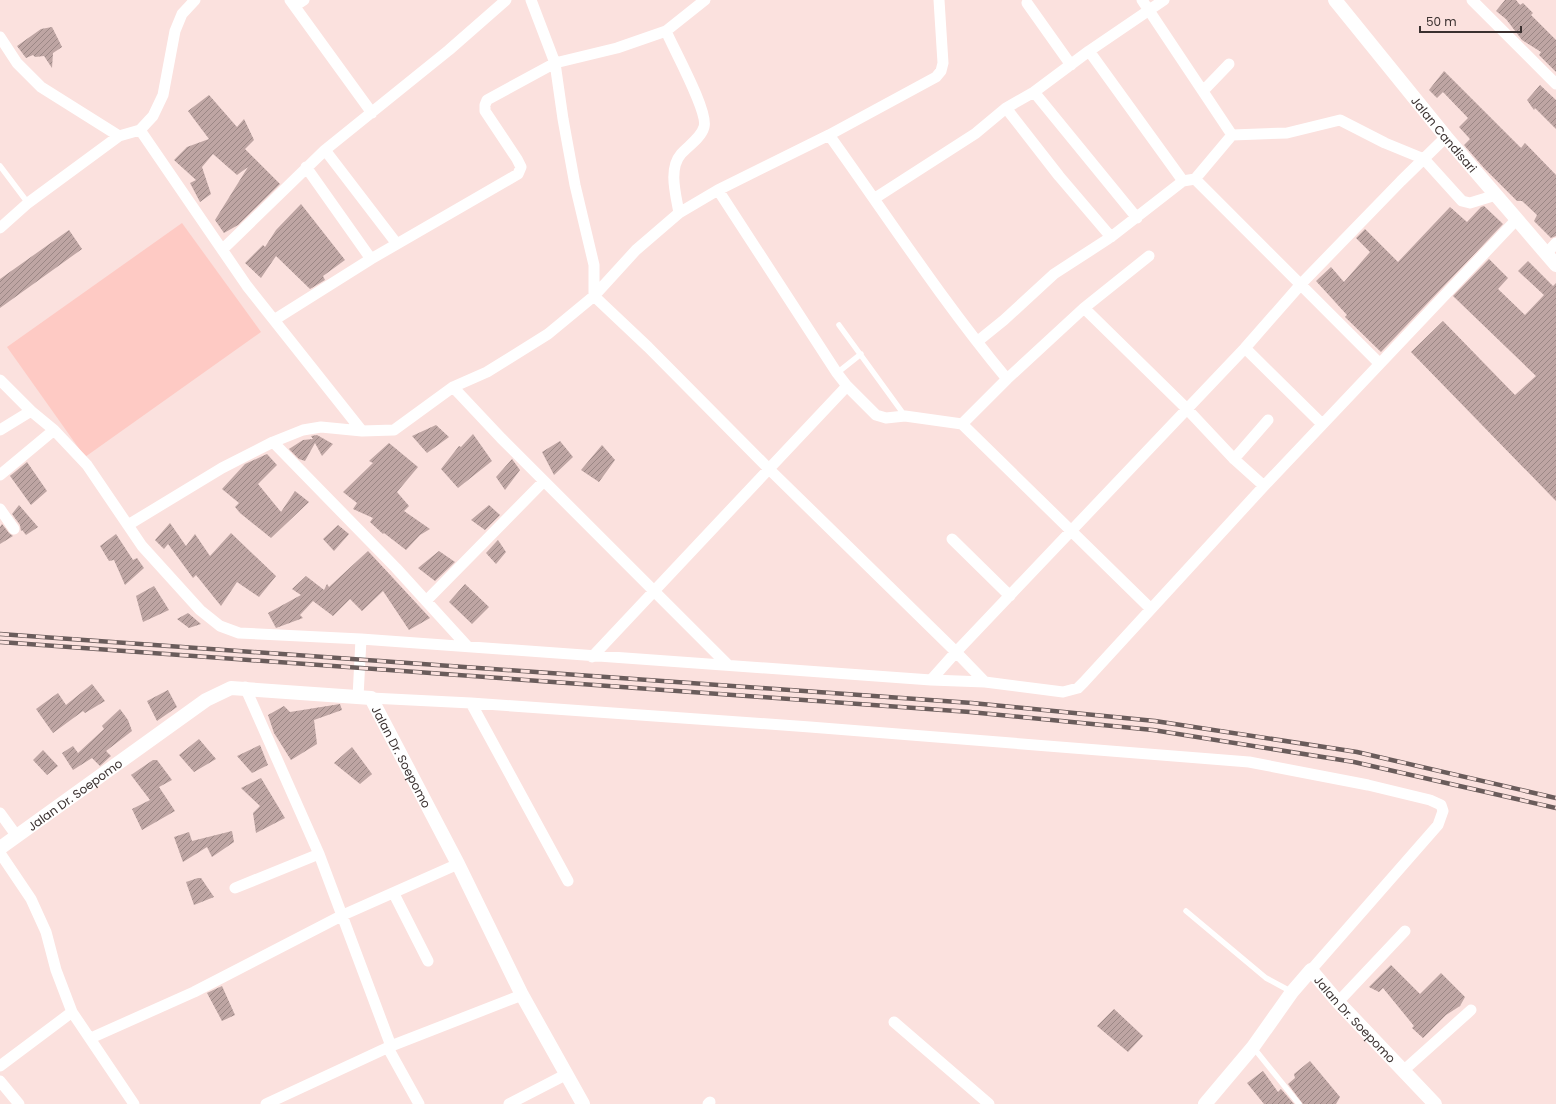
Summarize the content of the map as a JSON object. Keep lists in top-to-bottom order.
{
  "streets": {
    "street": ["Jalan Candisari", "Jalan Dr. Soepomo"]
  },
  "scale_bar": "50 m"
}
